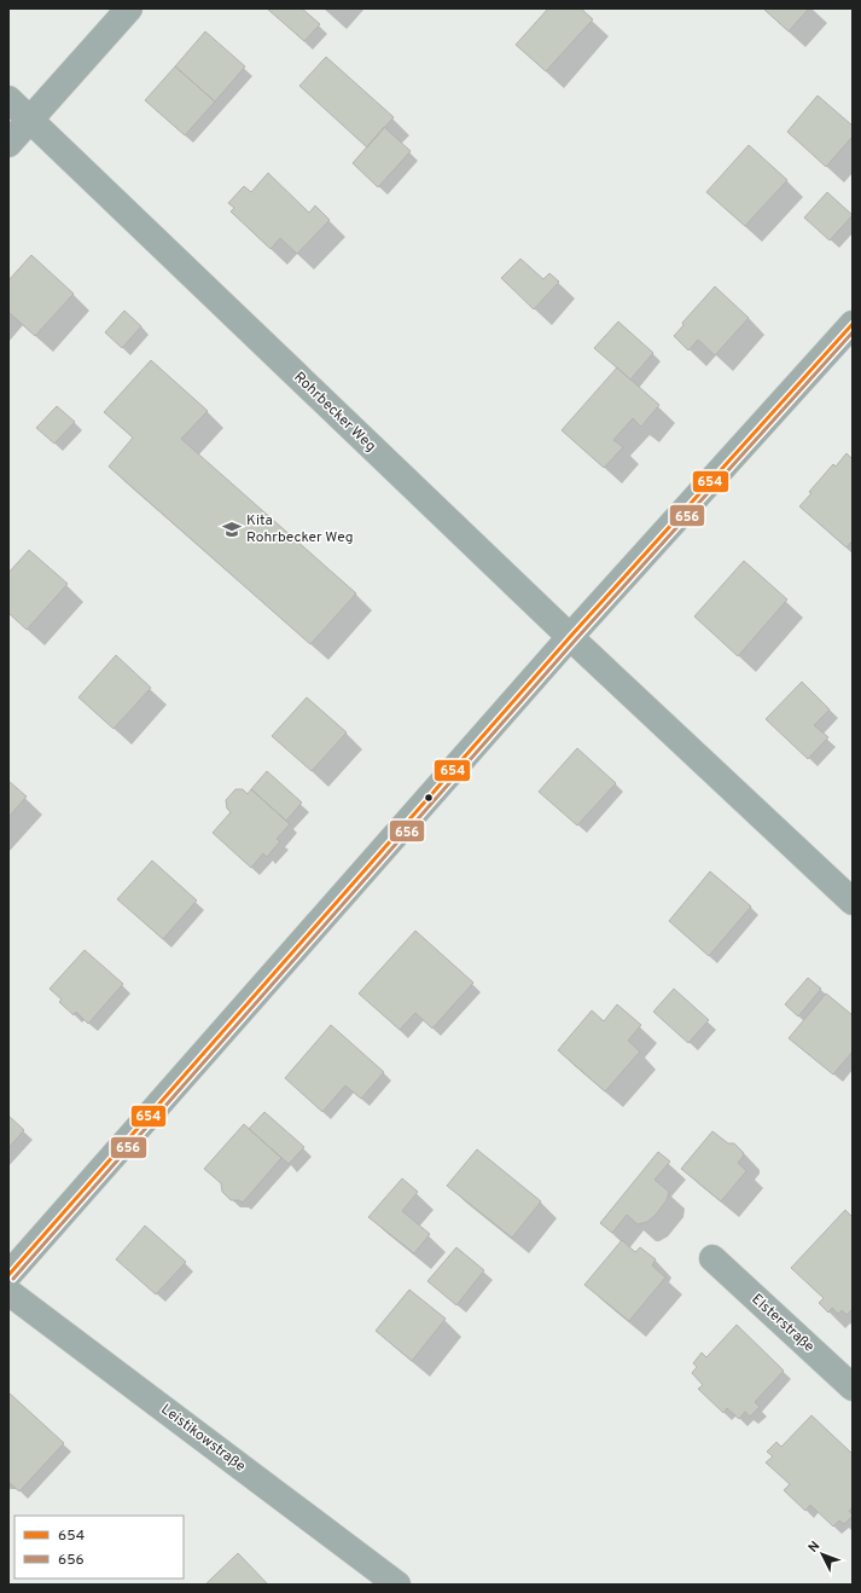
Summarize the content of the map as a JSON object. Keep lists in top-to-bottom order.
{
  "streets": {
    "street": ["Rohrbecker Weg", "Elsterstraße", "Leistikowstraße"]
  },
  "places": {
    "school or university": ["Kita Rohrbecker Weg"]
  },
  "lines": ["transit line 654", "transit line 656"],
  "legend": ["654", "656"],
  "north": "top left"
}
